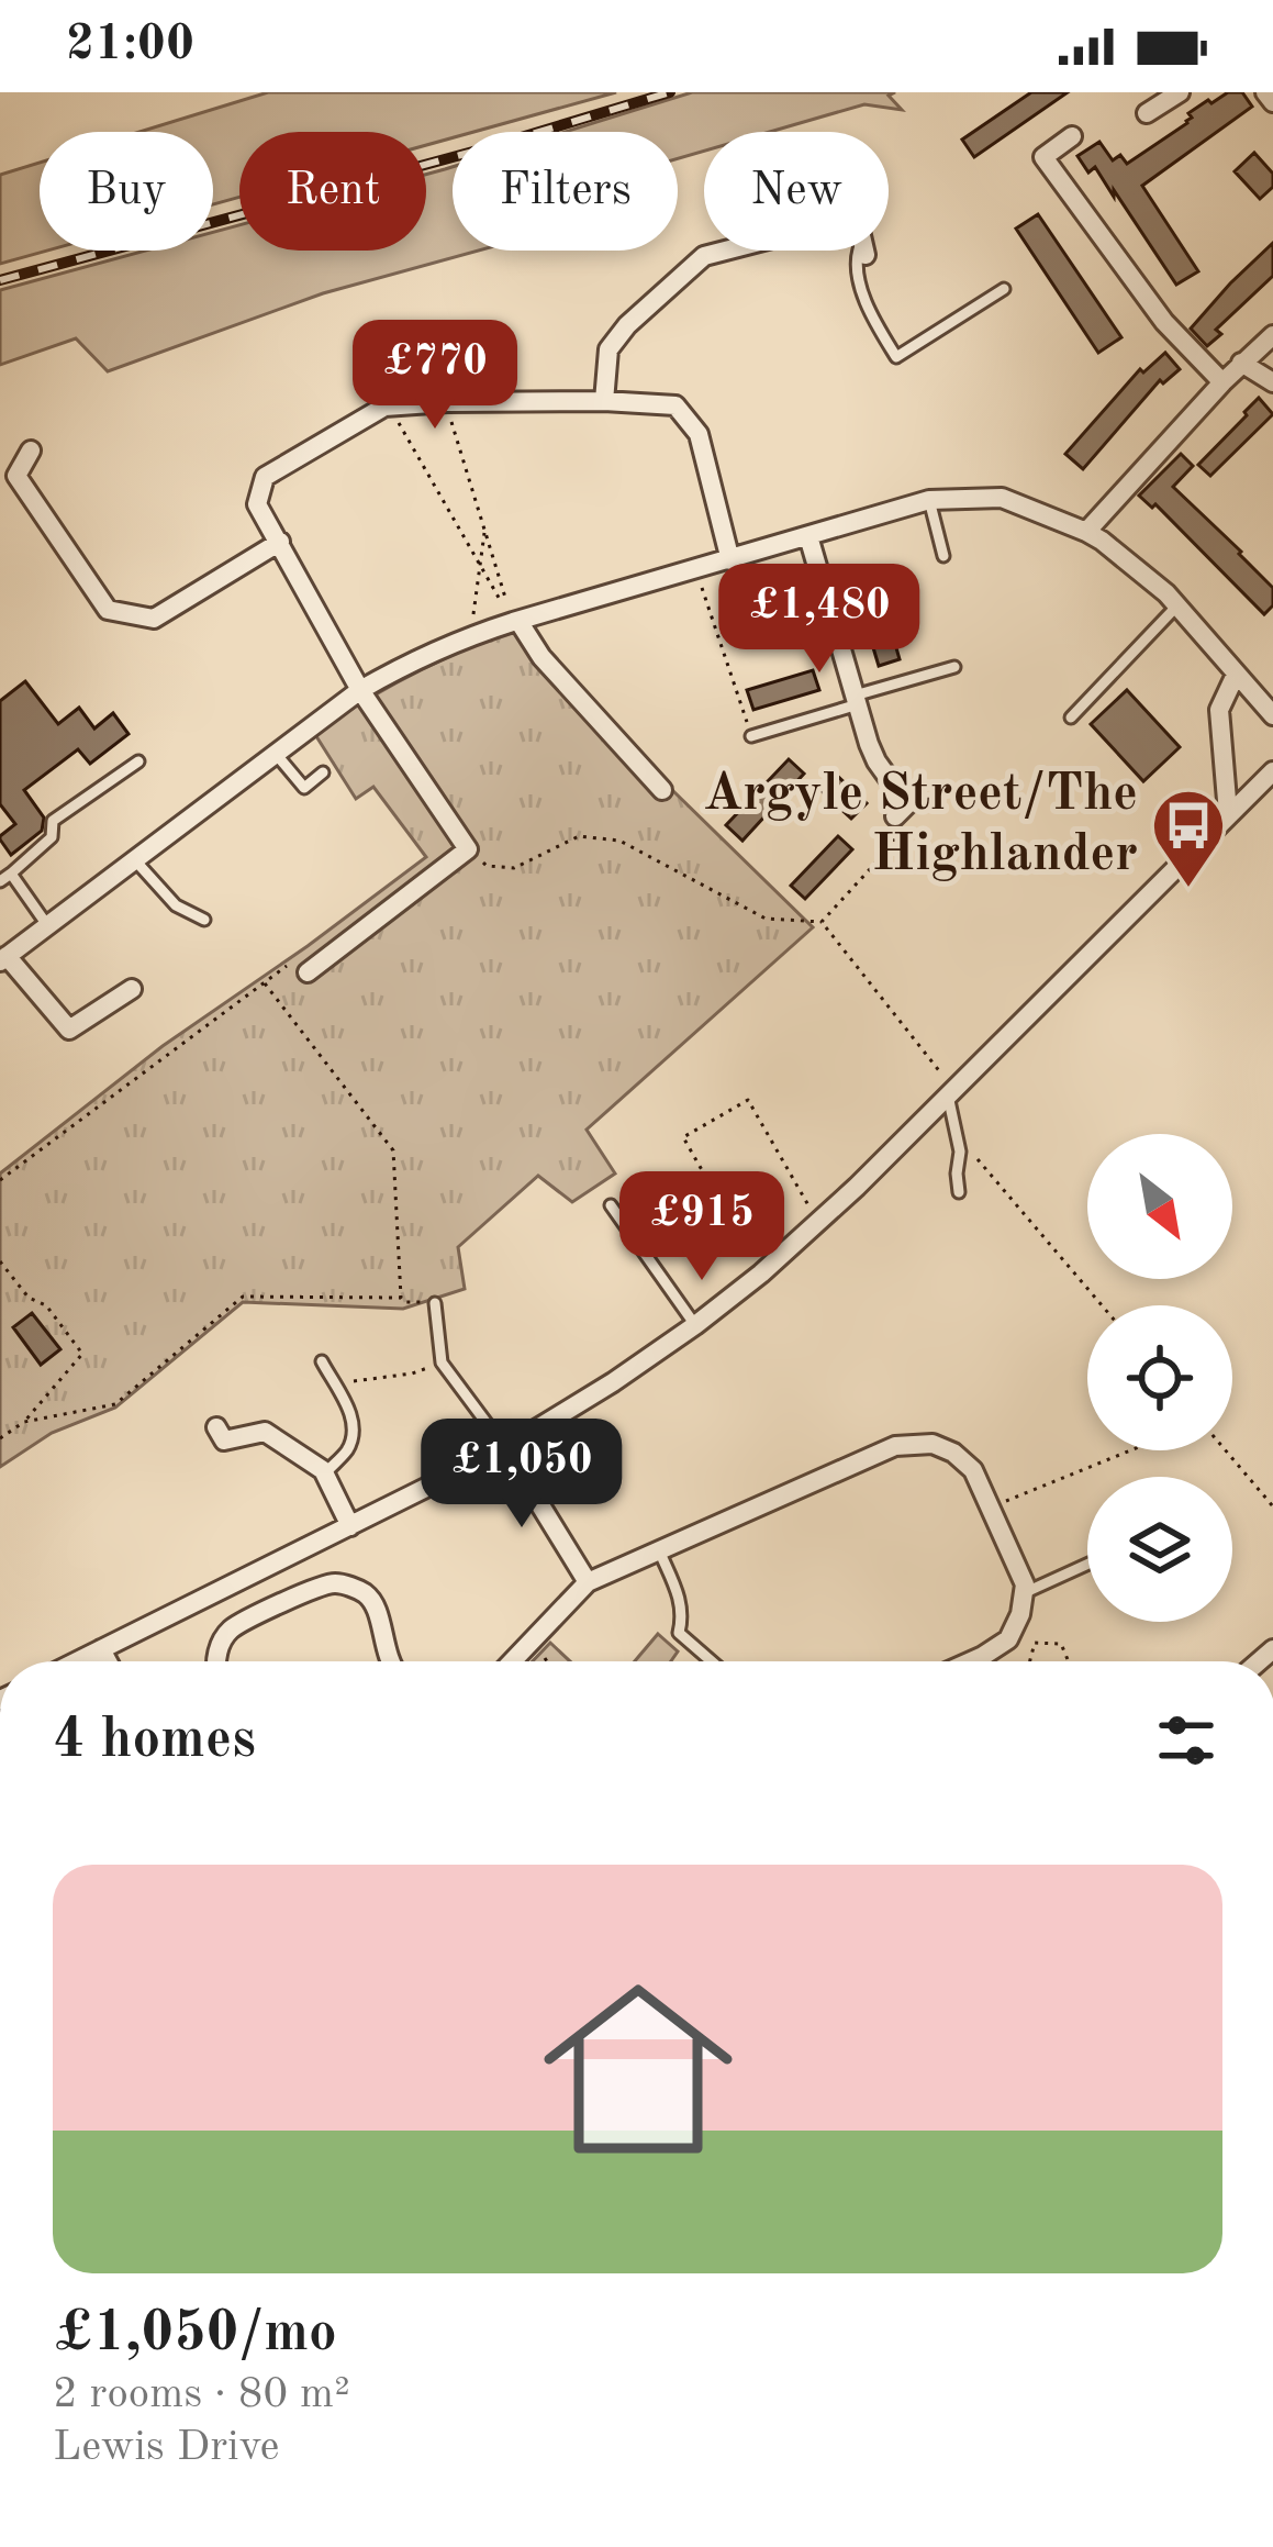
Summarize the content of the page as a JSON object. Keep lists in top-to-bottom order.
{
  "places": {
    "bus stop": ["Argyle Street/The Highlander"]
  },
  "north": "bottom right",
  "page": {
    "status": "21:00",
    "chip": [
      "Buy",
      "Rent",
      "Filters",
      "New"
    ],
    "price": [
      "£770",
      "£1,480",
      "£915",
      "£1,050"
    ],
    "heading": "4 homes",
    "list": [
      {
        "name": "£1,050/mo",
        "note": "2 rooms · 80 m² · Lewis Drive"
      }
    ]
  }
}
